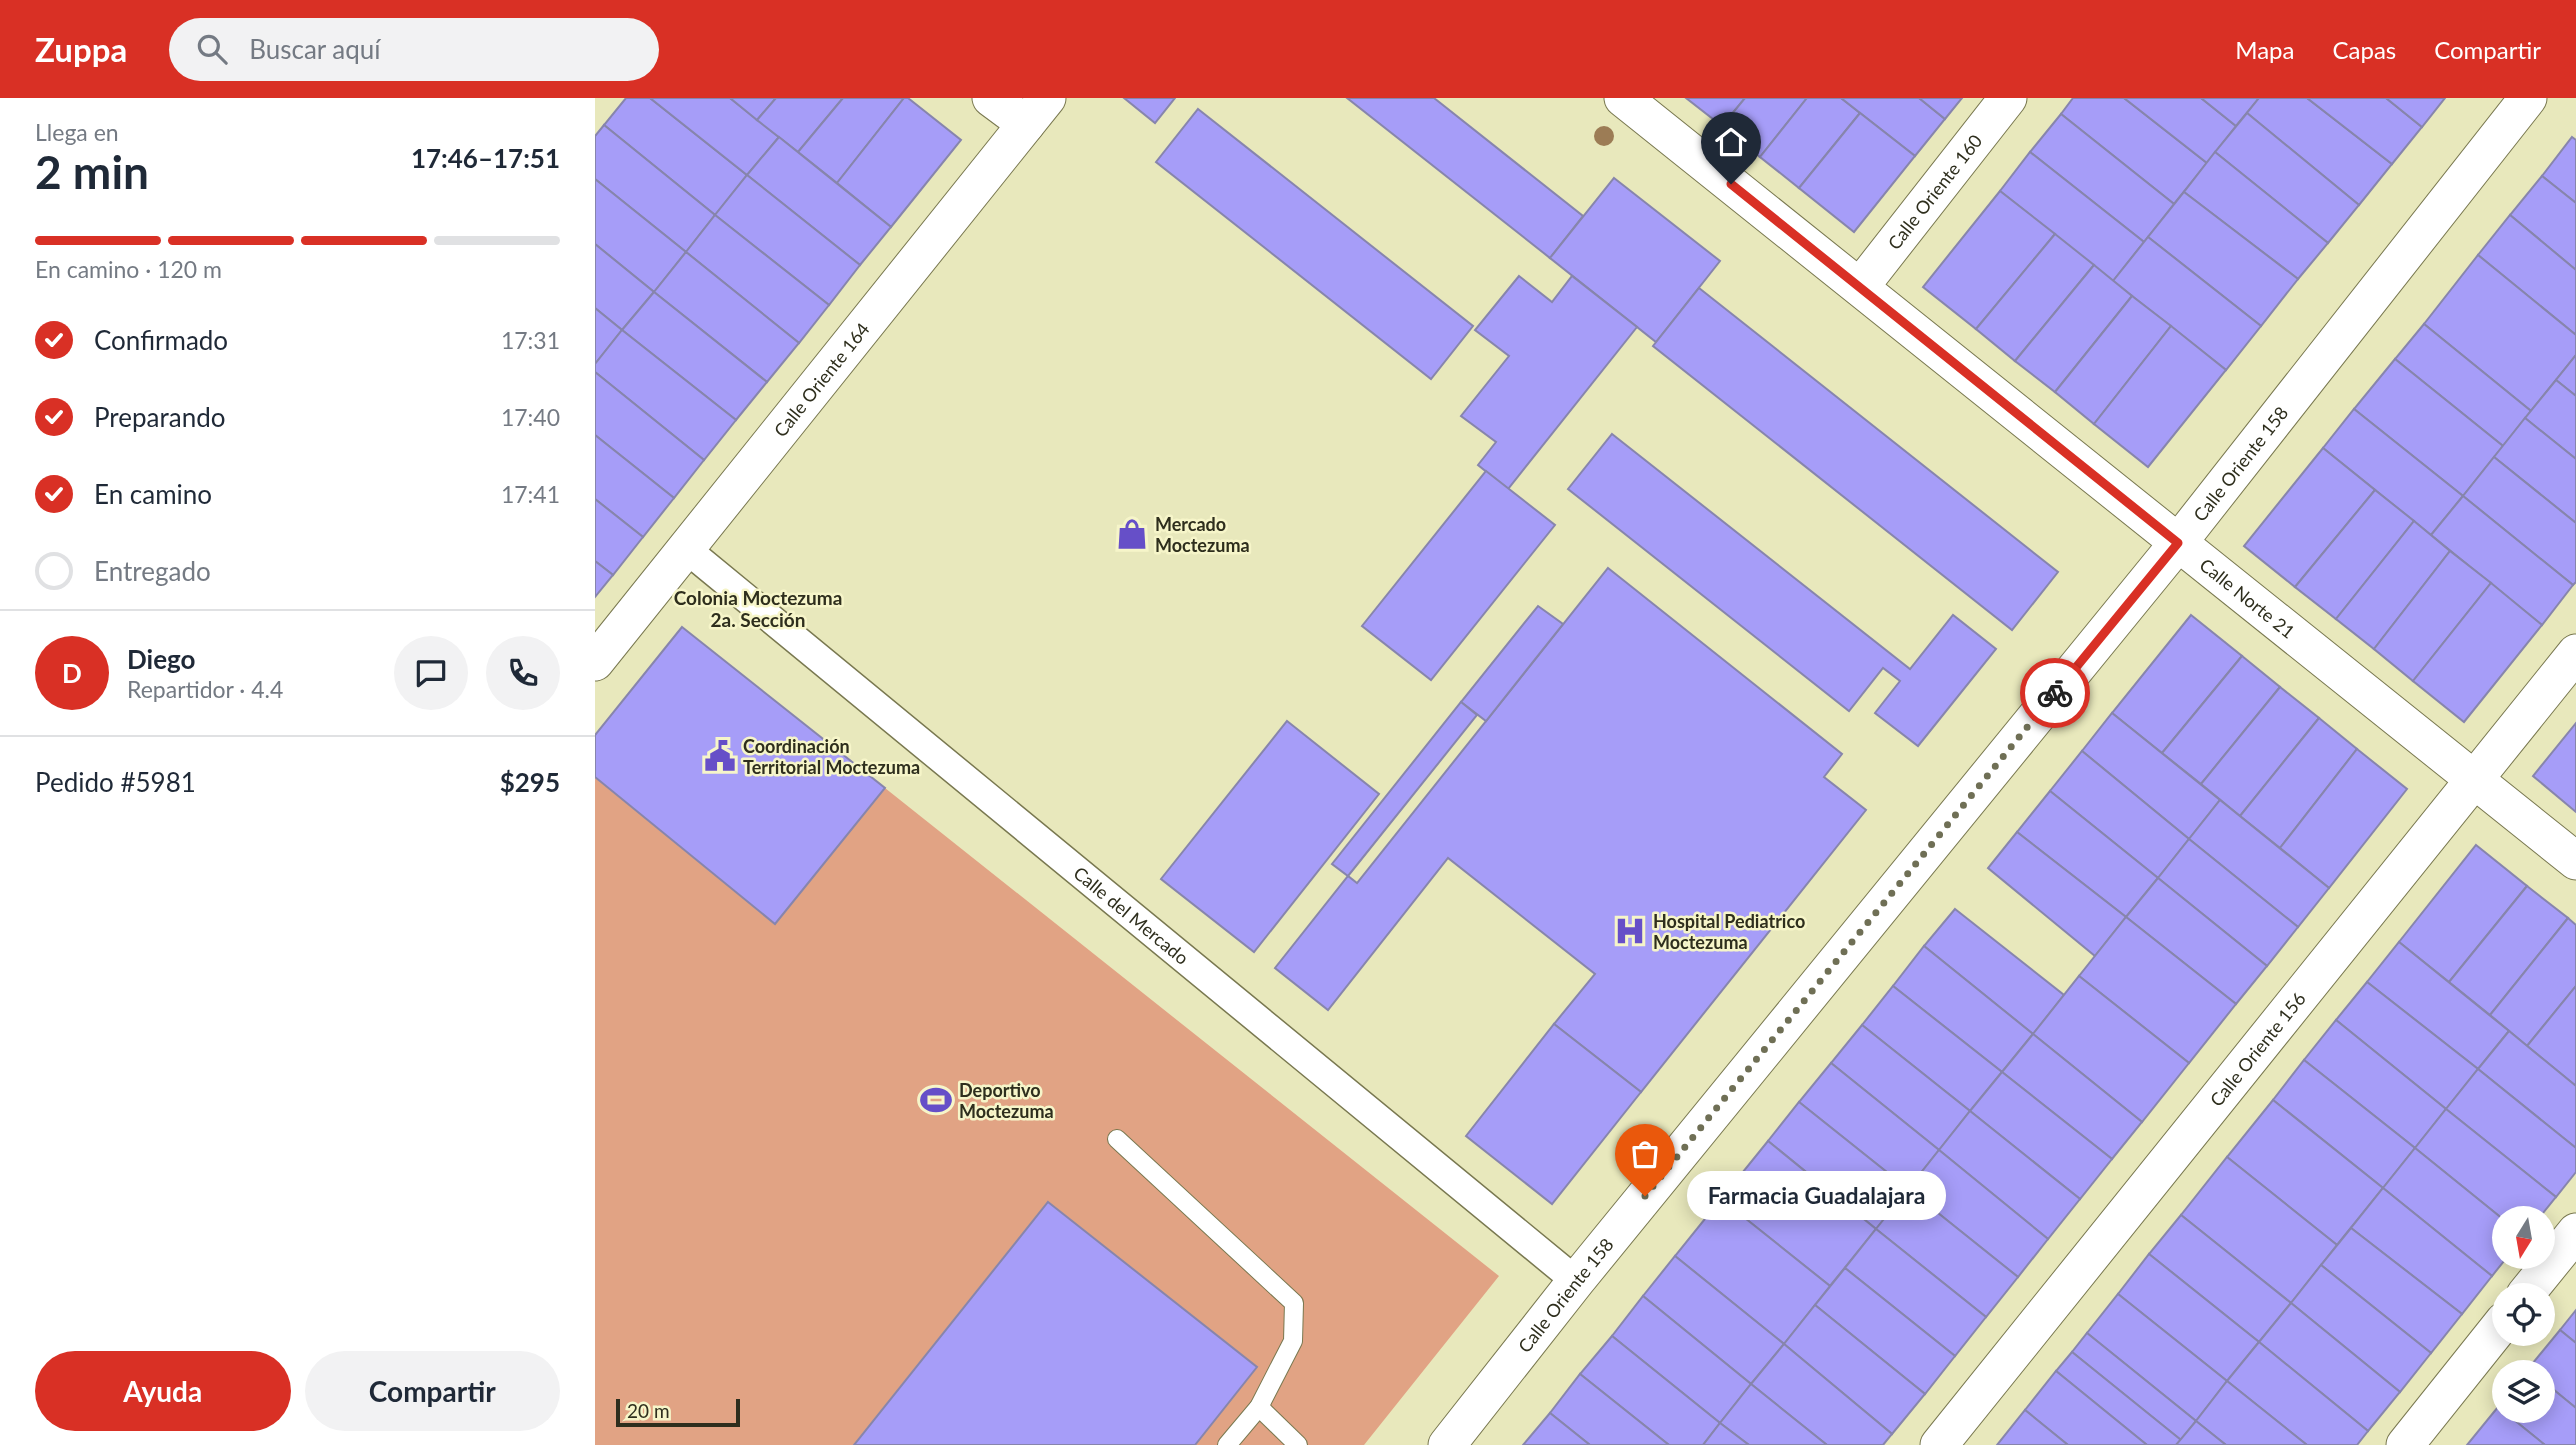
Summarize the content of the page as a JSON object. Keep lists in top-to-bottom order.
{
  "streets": {
    "street": [
      "Calle Oriente 160",
      "Calle Oriente 164",
      "Calle Oriente 158",
      "Calle Norte 21",
      "Calle del Mercado",
      "Calle Oriente 156"
    ]
  },
  "crossings": [
    ["Calle Oriente 160", "Calle Norte 21"],
    ["Calle Oriente 164", "Calle del Mercado"],
    ["Calle Oriente 158", "Calle Norte 21"],
    ["Calle Oriente 158", "Calle del Mercado"],
    ["Calle Norte 21", "Calle Oriente 156"]
  ],
  "districts": ["Colonia Moctezuma 2a. Sección"],
  "places": {
    "shop": ["Mercado Moctezuma"],
    "public building": ["Coordinación Territorial Moctezuma"],
    "hospital": ["Hospital Pediatrico Moctezuma"],
    "sports": ["Deportivo Moctezuma"],
    "other": ["Farmacia Guadalajara"]
  },
  "scale_bar": "20 m",
  "north": "bottom",
  "page": {
    "header": "Zuppa",
    "search": "Buscar aquí",
    "nav": ["Mapa", "Capas", "Compartir"],
    "heading": ["2 min", "Llega en", "17:46–17:51"],
    "panel": [
      "Diego",
      "Repartidor · 4.4",
      "Pedido #5981",
      "$295"
    ],
    "bar": "En camino · 120 m",
    "list": [
      ["Confirmado", "17:31"],
      ["Preparando", "17:40"],
      ["En camino", "17:41"],
      "Entregado"
    ],
    "round": "D",
    "bubble": "Farmacia Guadalajara",
    "buttons": ["Ayuda", "Compartir"],
    "scale": "20 m"
  }
}
